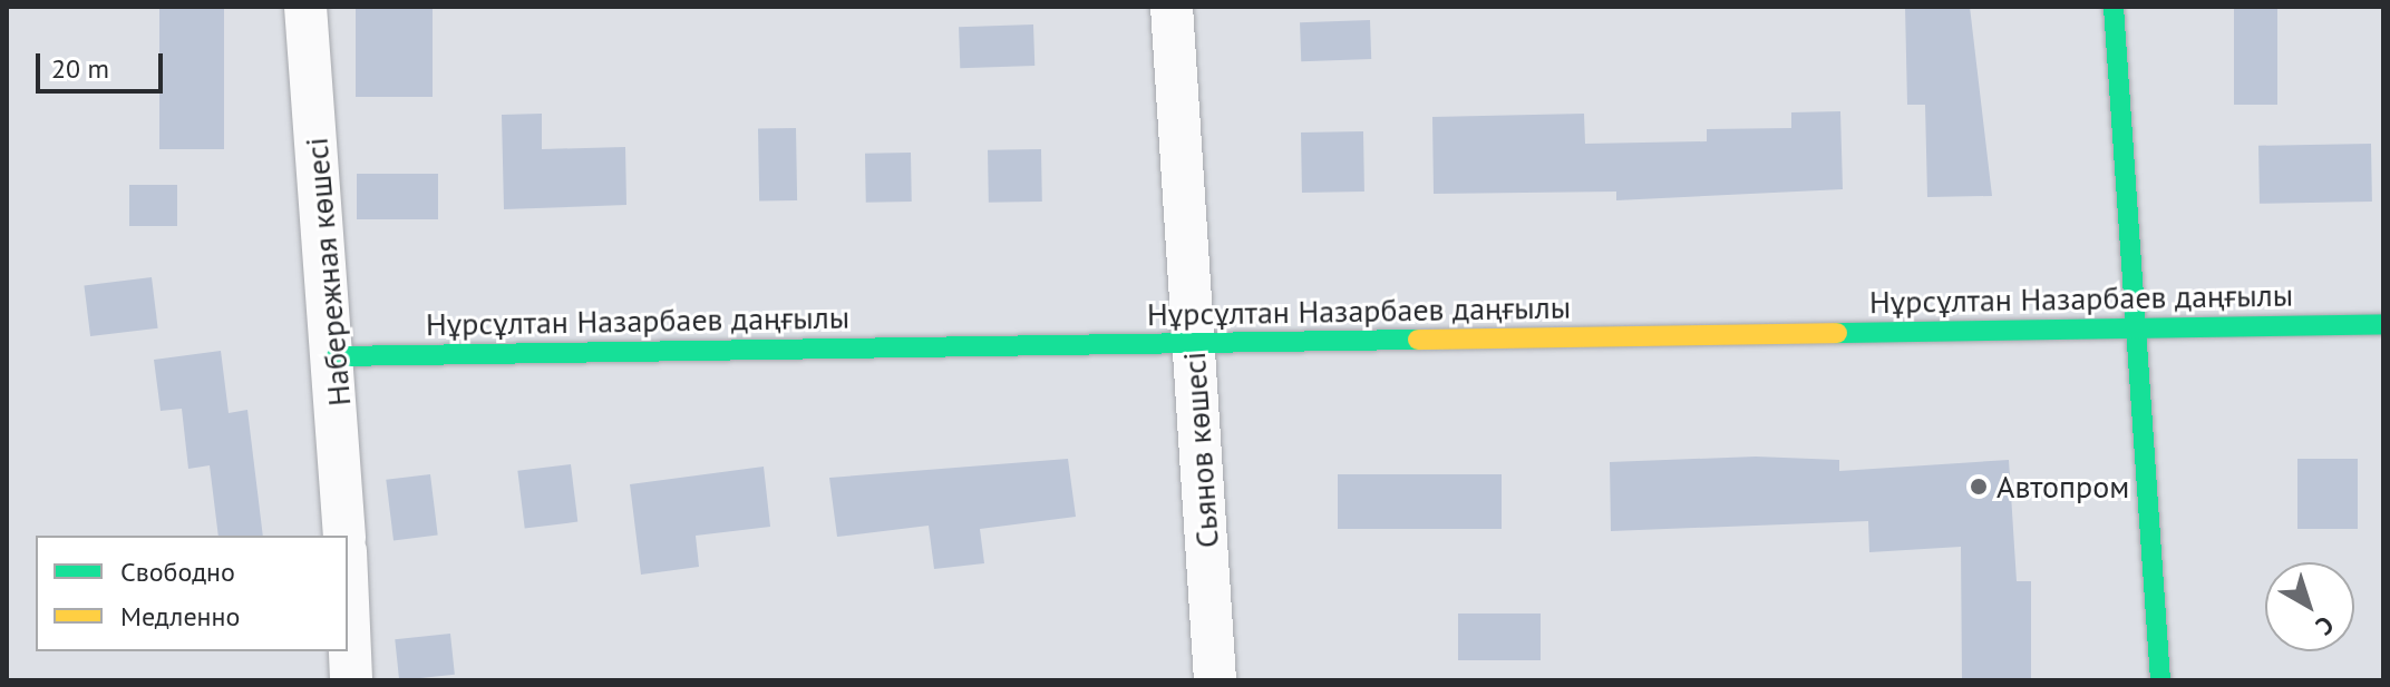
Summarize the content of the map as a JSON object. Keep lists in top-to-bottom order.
{
  "streets": {
    "street": ["Набережная көшесі", "Нұрсұлтан Назарбаев даңғылы", "Сьянов көшесі"]
  },
  "crossings": [
    ["Набережная көшесі", "Нұрсұлтан Назарбаев даңғылы"],
    ["Нұрсұлтан Назарбаев даңғылы", "Сьянов көшесі"]
  ],
  "places": ["Автопром"],
  "legend": ["Свободно", "Медленно"],
  "scale_bar": "20 m",
  "north": "bottom right"
}
